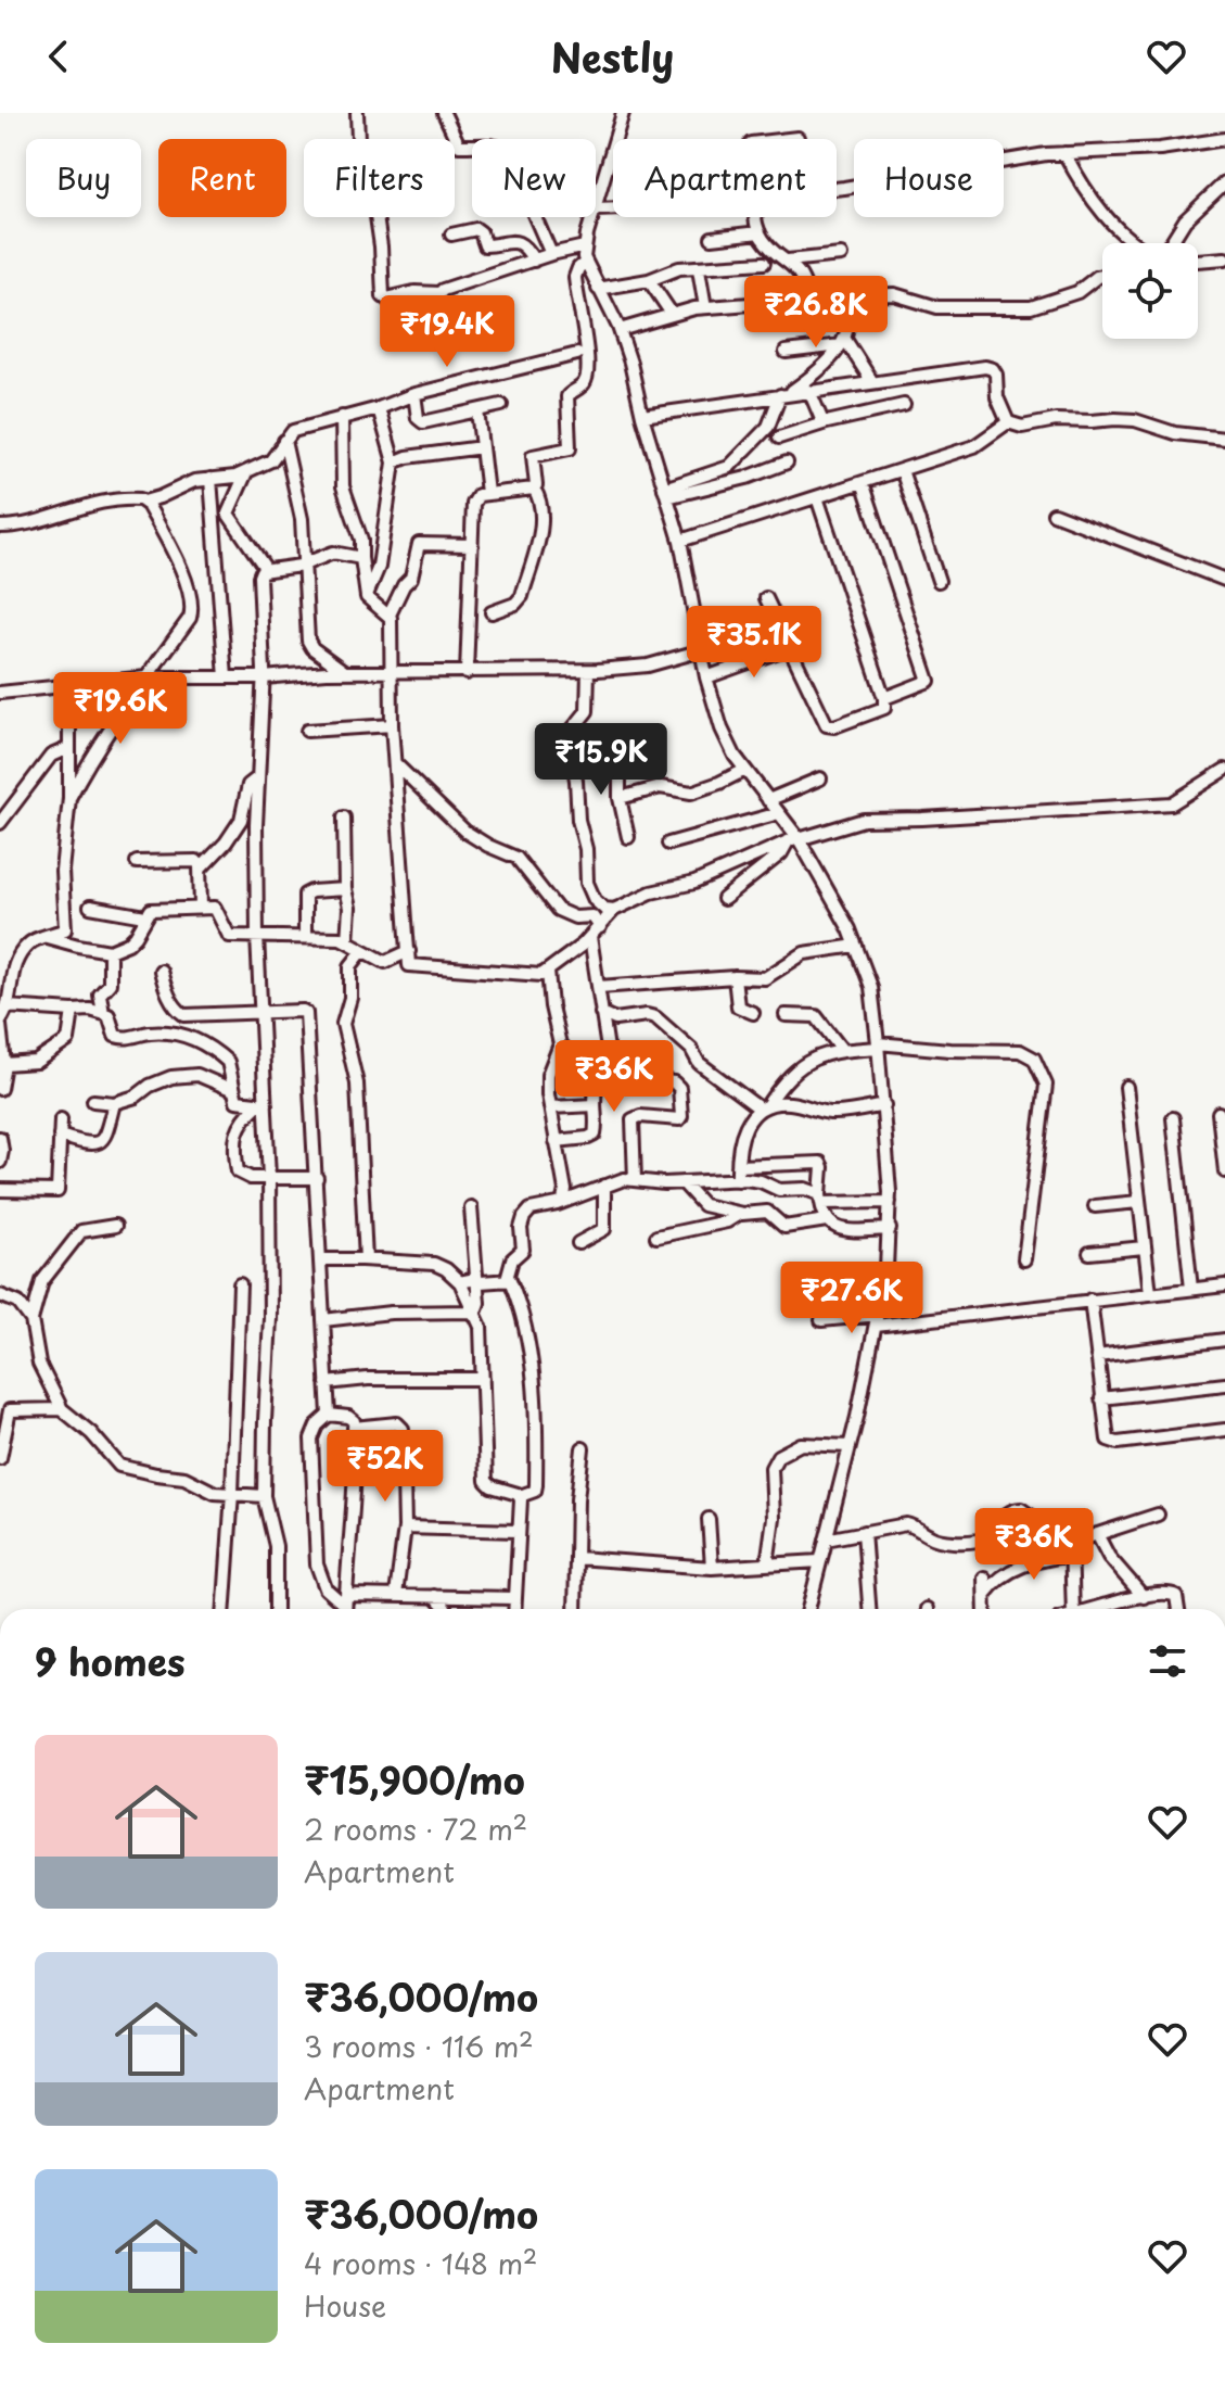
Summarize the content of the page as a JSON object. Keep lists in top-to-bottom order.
{
  "page": {
    "header": "Nestly",
    "chip": [
      "Buy",
      "Rent",
      "Filters",
      "New",
      "Apartment",
      "House"
    ],
    "price": [
      "₹26.8K",
      "₹19.4K",
      "₹35.1K",
      "₹19.6K",
      "₹15.9K",
      "₹36K",
      "₹27.6K",
      "₹52K",
      "₹36K"
    ],
    "heading": "9 homes",
    "list": [
      {
        "name": "₹15,900/mo",
        "note": "2 rooms · 72 m² · Apartment"
      },
      {
        "name": "₹36,000/mo",
        "note": "3 rooms · 116 m² · Apartment"
      },
      {
        "name": "₹36,000/mo",
        "note": "4 rooms · 148 m² · House"
      }
    ]
  }
}
